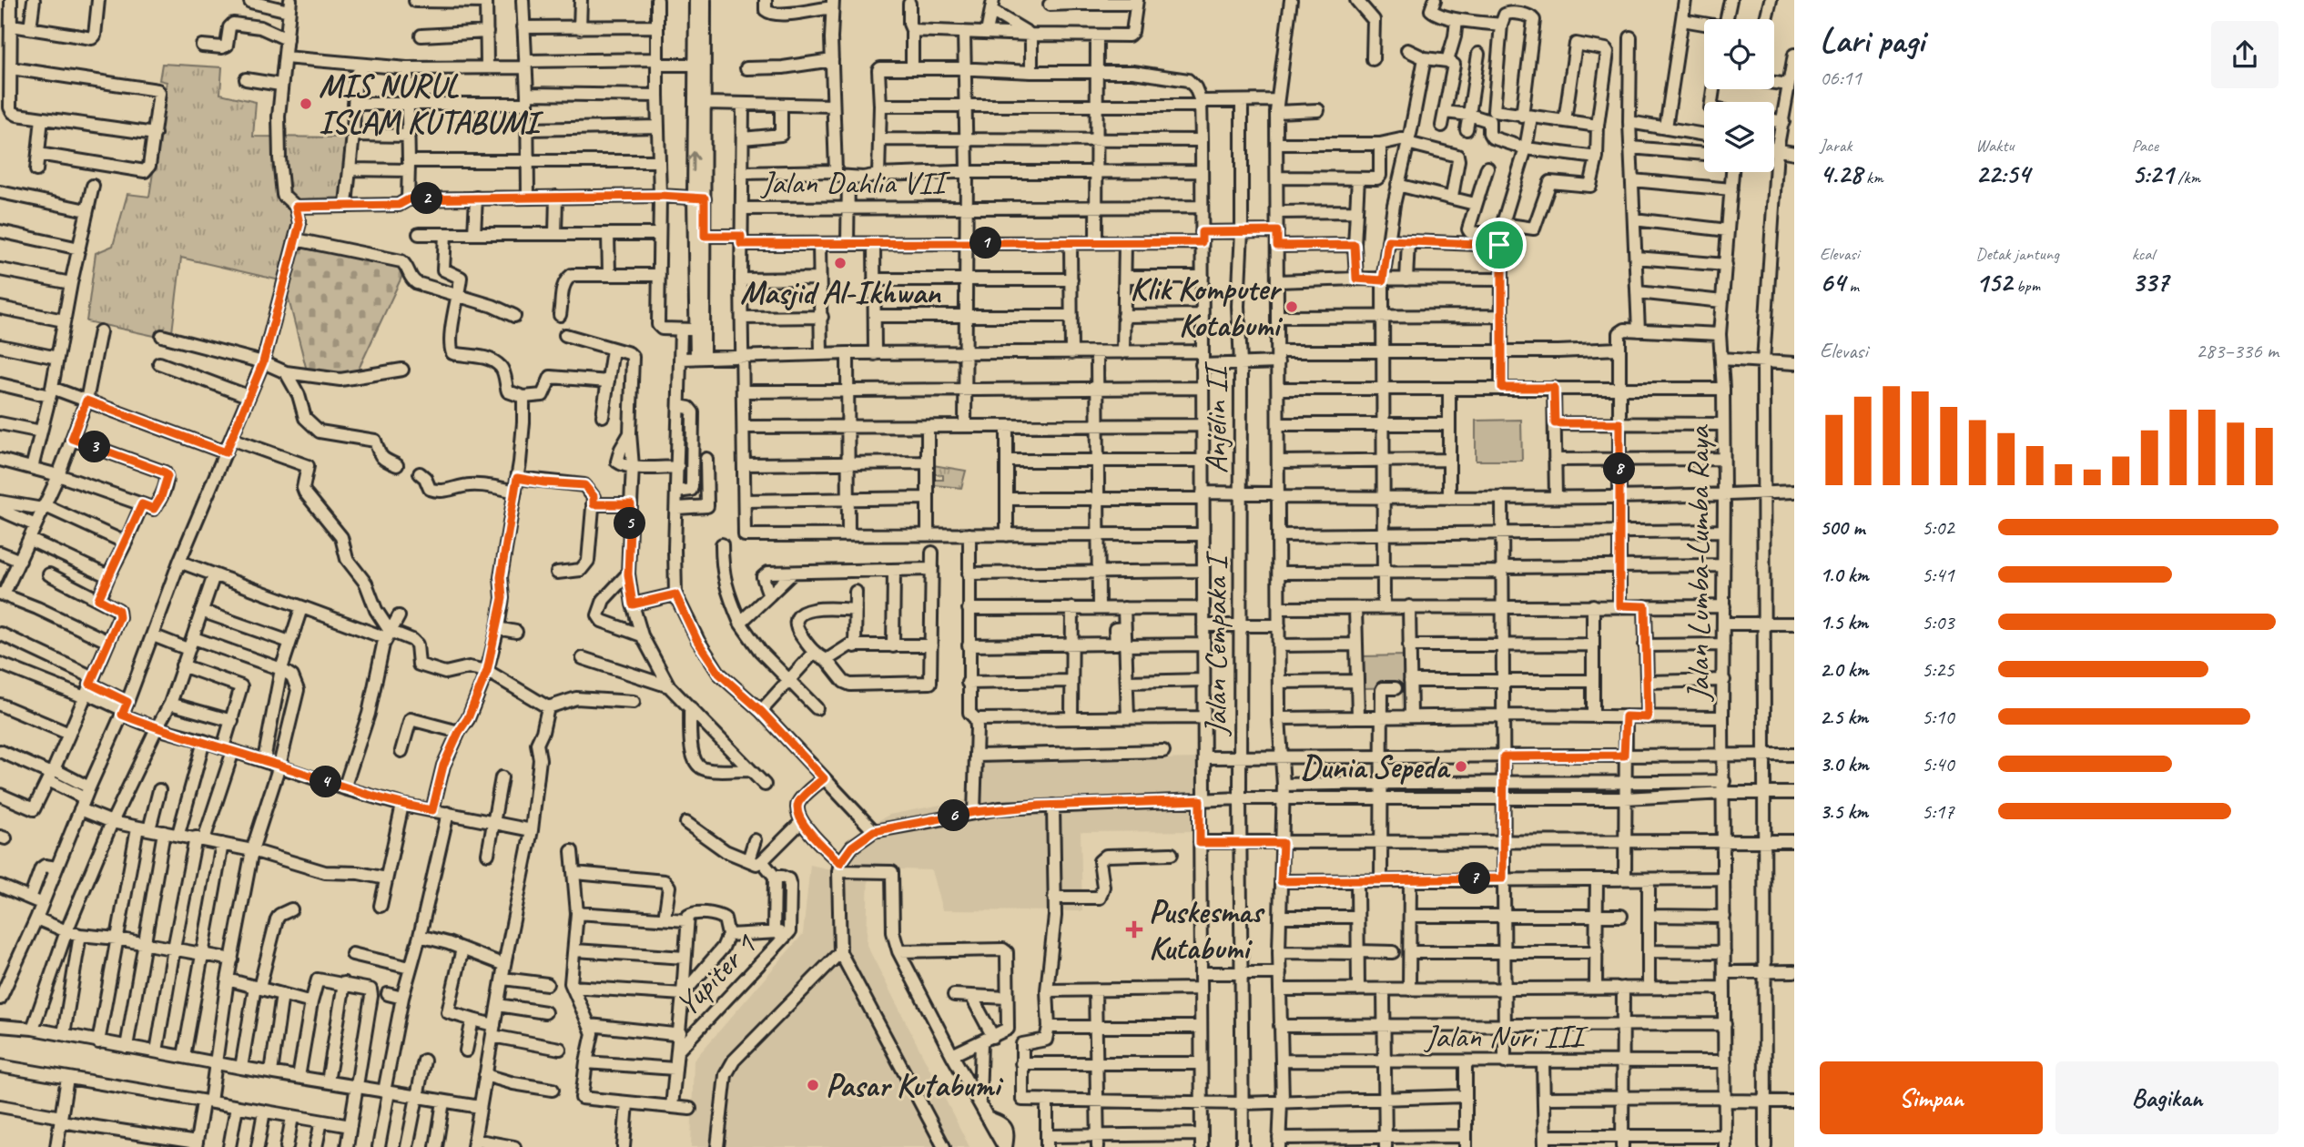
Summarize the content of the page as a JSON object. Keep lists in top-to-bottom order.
{
  "streets": {
    "street": [
      "Jalan Dahlia VII",
      "Anjelin II",
      "Jalan Lumba-Lumba Raya",
      "Jalan Cempaka I",
      "Yupiter 1",
      "Jalan Nuri III"
    ]
  },
  "crossings": [
    ["Anjelin II", "Jalan Cempaka I"],
    ["Jalan Lumba-Lumba Raya", "Jalan Nuri III"]
  ],
  "places": {
    "other": [
      "MIS NURUL ISLAM KUTABUMI",
      "Masjid Al-Ikhwan",
      "Klik Komputer Kotabumi",
      "Dunia Sepeda",
      "Pasar Kutabumi"
    ],
    "health": ["Puskesmas Kutabumi"]
  },
  "page": {
    "heading": ["Lari pagi", "06:11"],
    "stats": [
      ["Jarak", "4.28 km"],
      ["Waktu", "22:54"],
      ["Pace", "5:21 /km"],
      ["Elevasi", "64 m"],
      ["Detak jantung", "152 bpm"],
      ["kcal", "337"]
    ],
    "pins": [
      "2",
      "1",
      "3",
      "8",
      "5",
      "4",
      "6",
      "7"
    ],
    "chart": ["Elevasi", "283–336 m"],
    "list": [
      {
        "name": "500 m",
        "note": "5:02"
      },
      {
        "name": "1.0 km",
        "note": "5:41"
      },
      {
        "name": "1.5 km",
        "note": "5:03"
      },
      {
        "name": "2.0 km",
        "note": "5:25"
      },
      {
        "name": "2.5 km",
        "note": "5:10"
      },
      {
        "name": "3.0 km",
        "note": "5:40"
      },
      {
        "name": "3.5 km",
        "note": "5:17"
      }
    ],
    "buttons": ["Simpan", "Bagikan"]
  }
}
